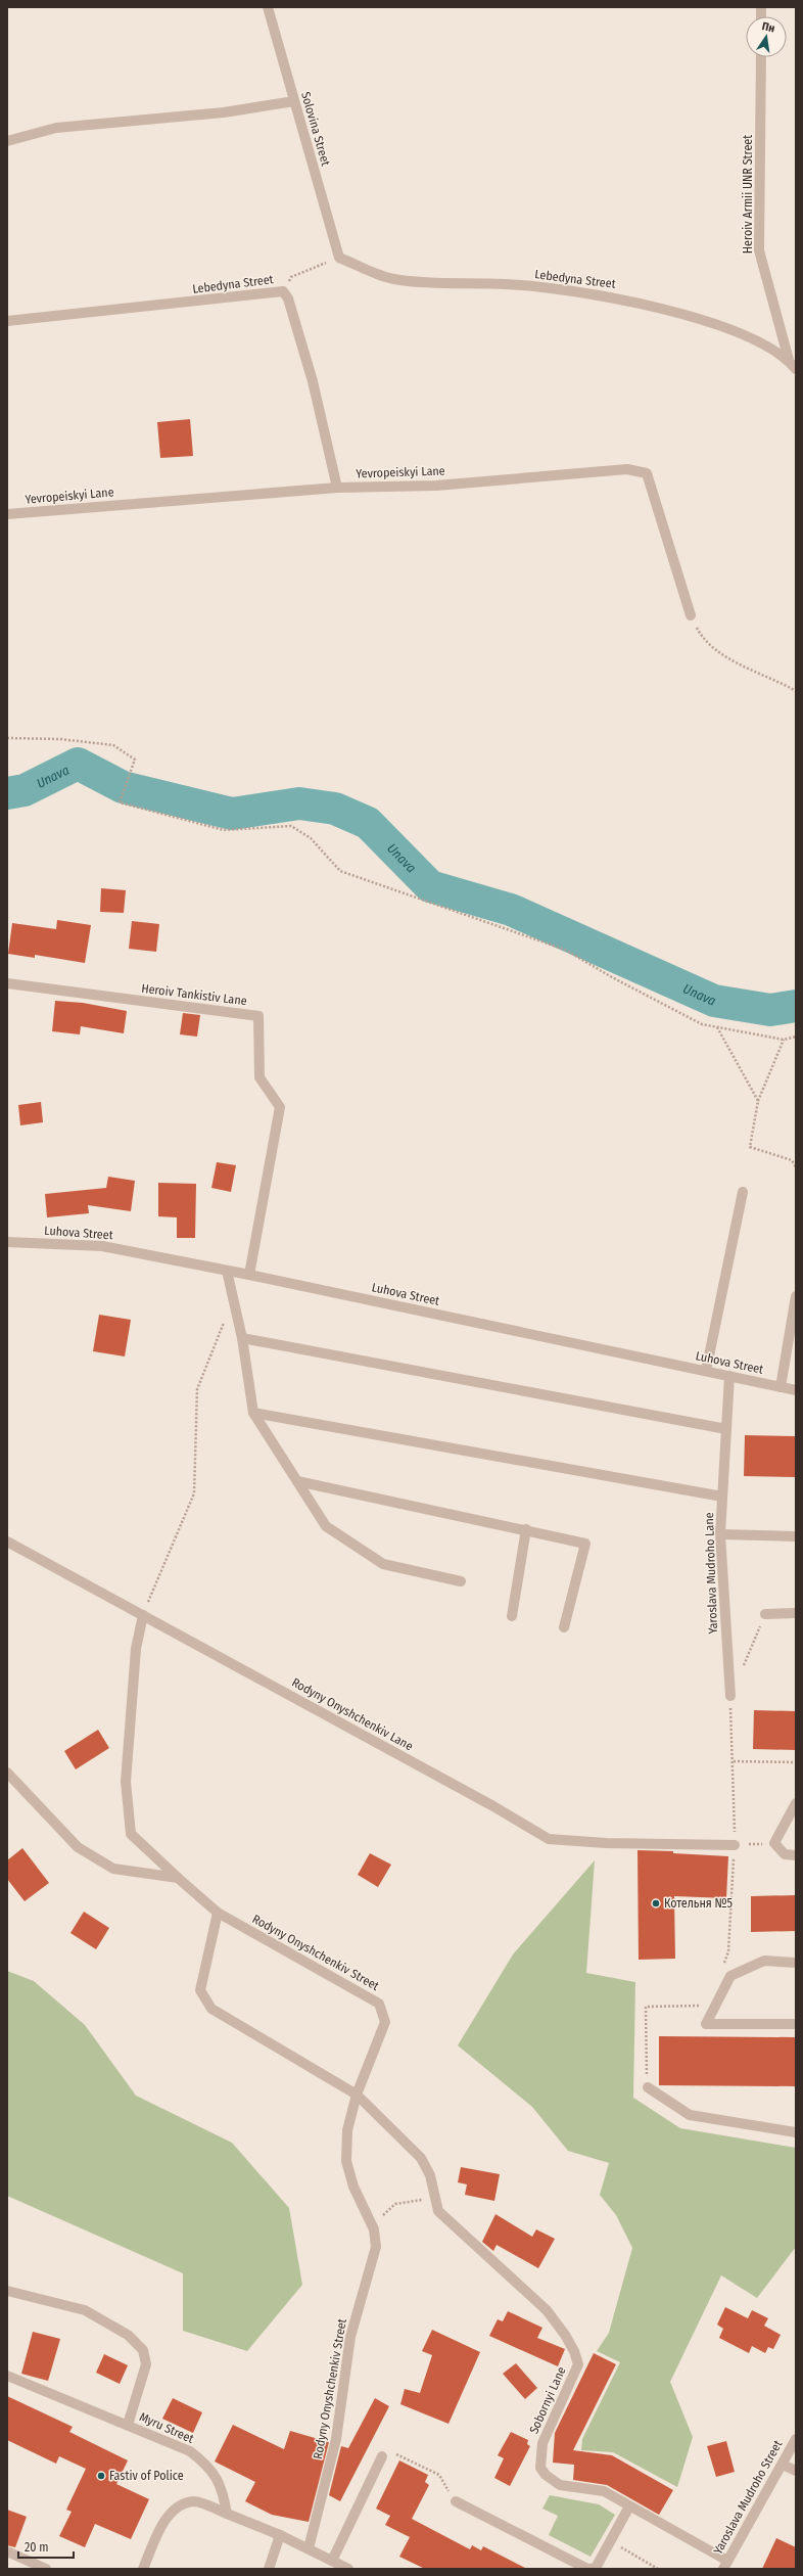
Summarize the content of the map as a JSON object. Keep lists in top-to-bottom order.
{
  "streets": {
    "street": [
      "Solovina Street",
      "Heroiv Armii UNR Street",
      "Lebedyna Street",
      "Yevropeiskyi Lane",
      "Heroiv Tankistiv Lane",
      "Luhova Street",
      "Yaroslava Mudroho Lane",
      "Rodyny Onyshchenkiv Lane",
      "Rodyny Onyshchenkiv Street",
      "Sobornyi Lane",
      "Myru Street",
      "Yaroslava Mudroho Street"
    ]
  },
  "crossings": [
    ["Solovina Street", "Lebedyna Street"],
    ["Heroiv Armii UNR Street", "Lebedyna Street"],
    ["Lebedyna Street", "Yevropeiskyi Lane"],
    ["Heroiv Tankistiv Lane", "Luhova Street"],
    ["Luhova Street", "Yaroslava Mudroho Lane"],
    ["Rodyny Onyshchenkiv Street", "Sobornyi Lane"],
    ["Sobornyi Lane", "Yaroslava Mudroho Street"]
  ],
  "water": ["Unava"],
  "places": ["Котельня №5", "Fastiv of Police"],
  "scale_bar": "20 m",
  "north": "top"
}
